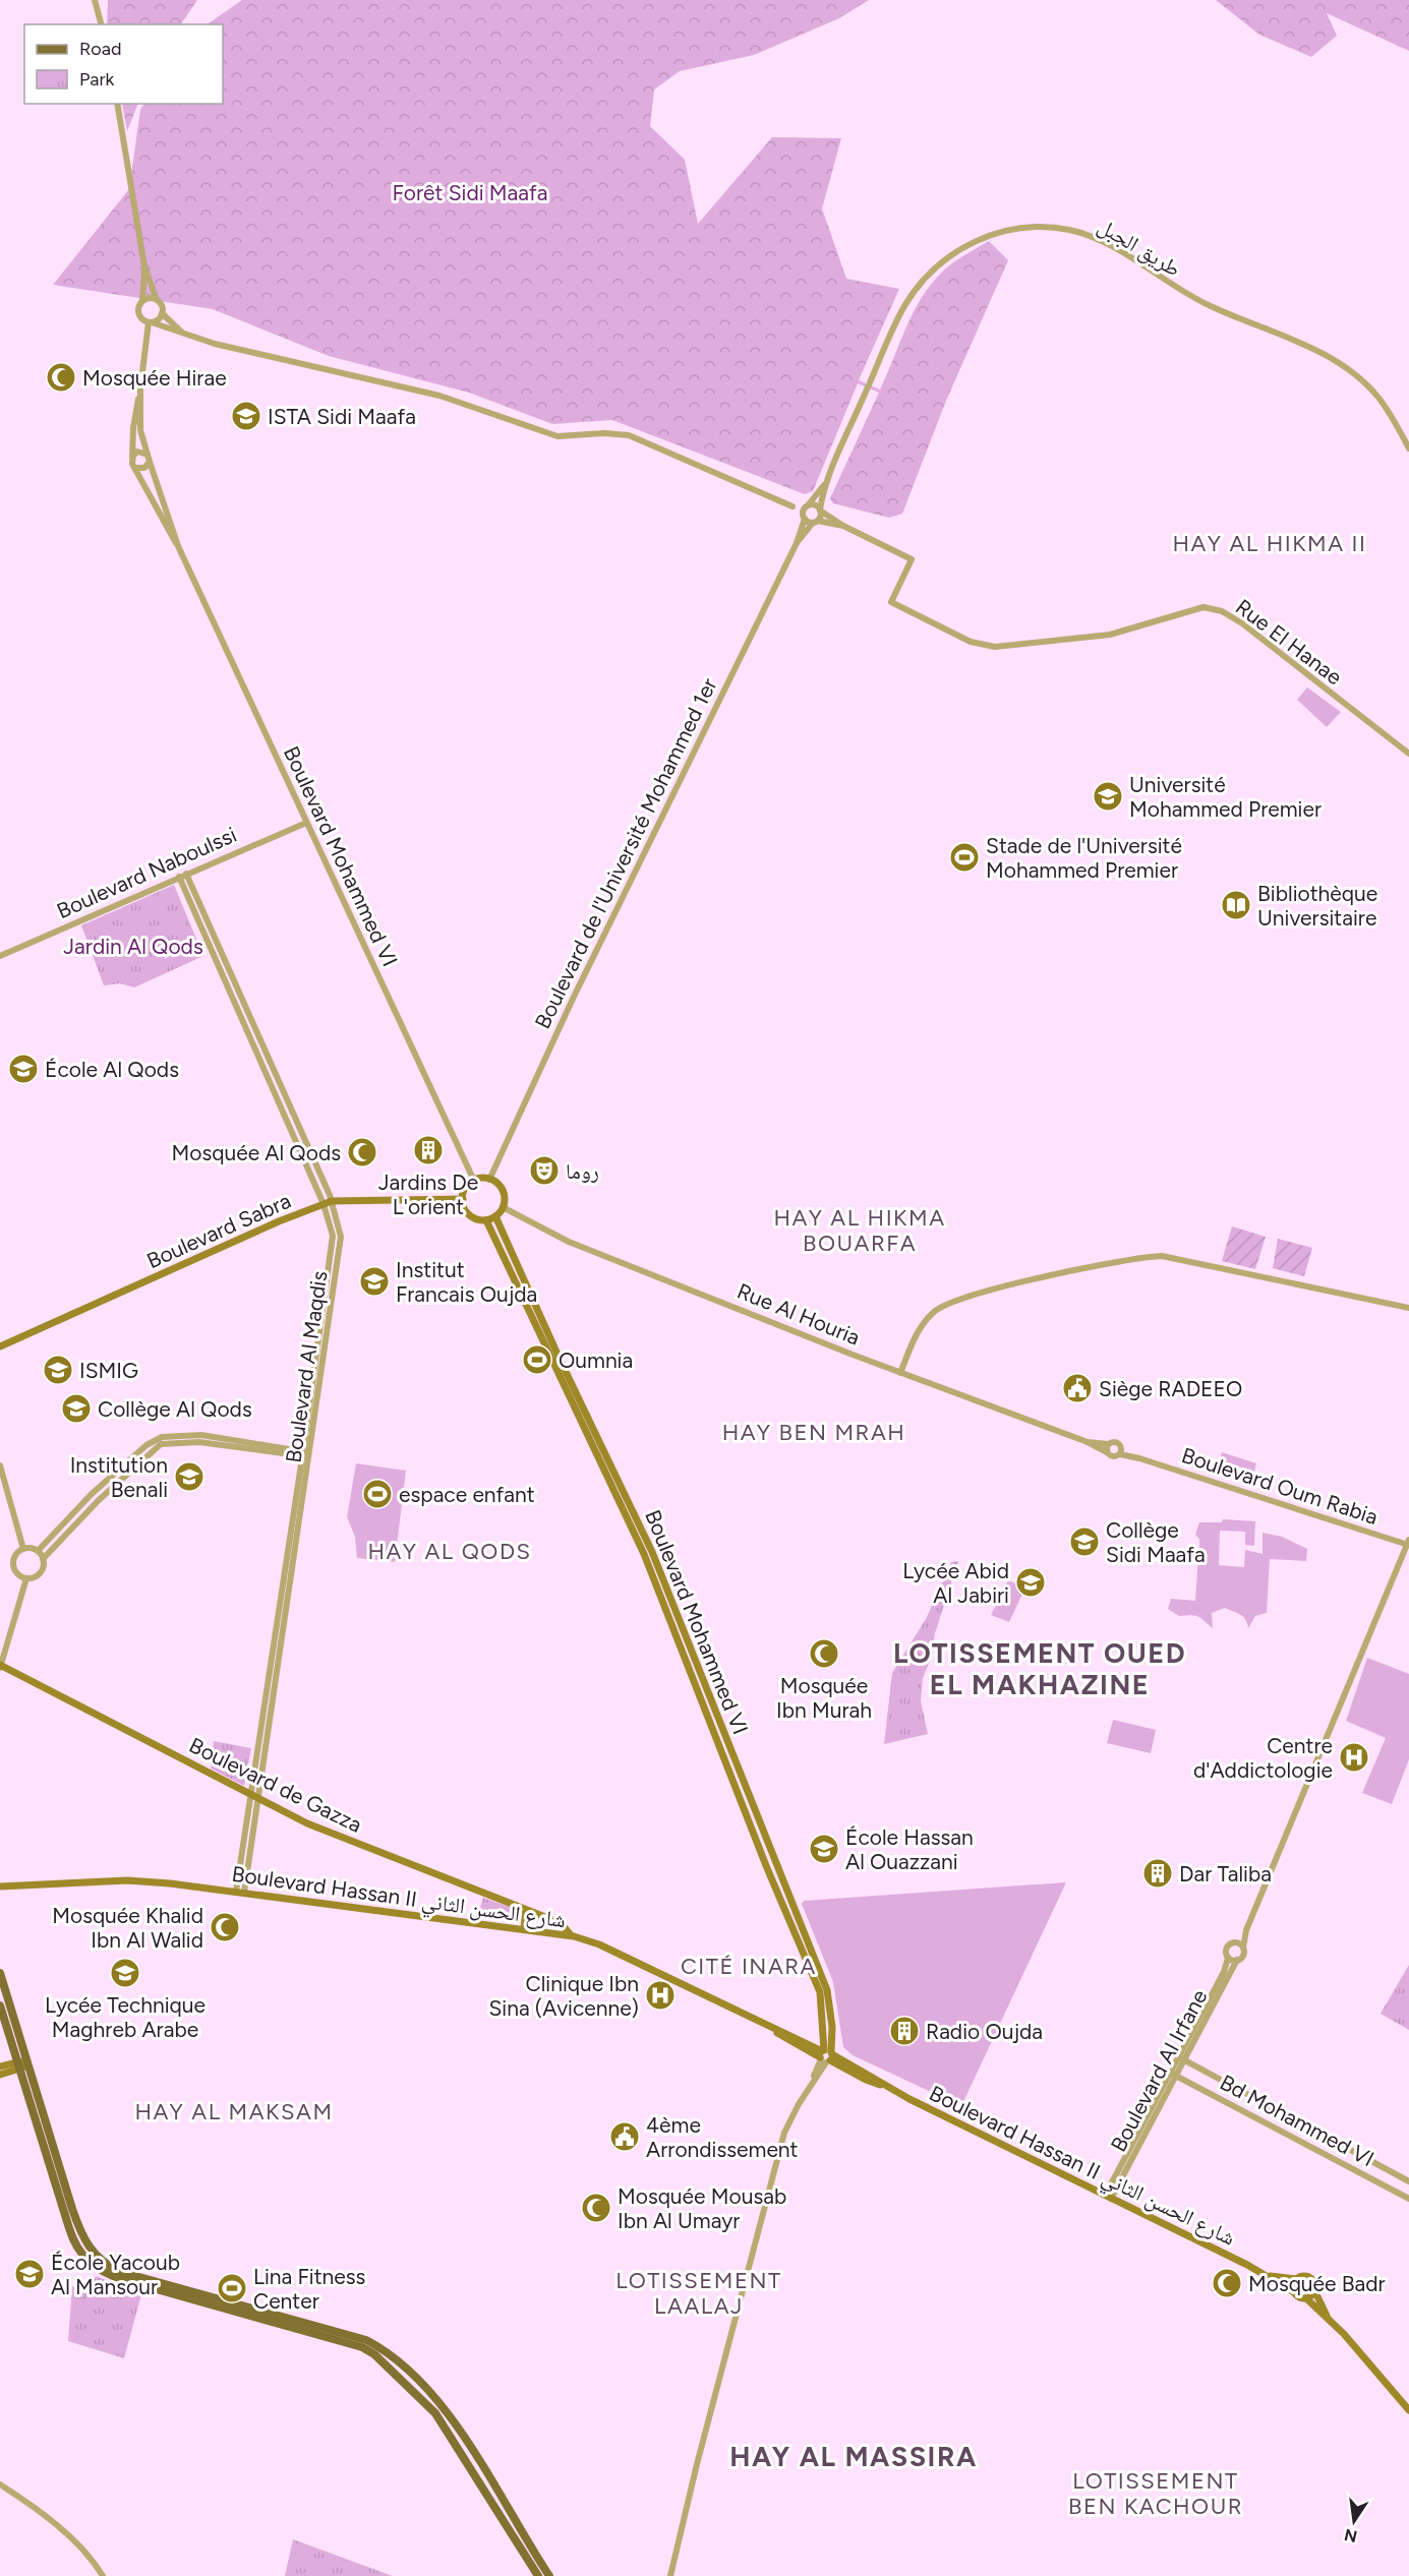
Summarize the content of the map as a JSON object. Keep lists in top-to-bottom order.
{
  "streets": {
    "main road": [
      "Boulevard Mohammed VI",
      "Boulevard Sabra",
      "Boulevard de Gazza",
      "Boulevard Hassan II شارع الحسن الثاني"
    ],
    "street": [
      "طريق الجبل",
      "Rue El Hanae",
      "Boulevard de l'Université Mohammed 1er",
      "Boulevard Naboulssi",
      "Rue Al Houria",
      "Boulevard Al Maqdis",
      "Boulevard Oum Rabia",
      "Boulevard Al Irfane",
      "Bd Mohammed VI"
    ]
  },
  "crossings": [
    ["طريق الجبل", "Boulevard de l'Université Mohammed 1er"],
    ["Boulevard de l'Université Mohammed 1er", "Boulevard Mohammed VI"],
    ["Boulevard de l'Université Mohammed 1er", "Boulevard Sabra"],
    ["Boulevard de l'Université Mohammed 1er", "Rue Al Houria"],
    ["Boulevard Mohammed VI", "Boulevard Naboulssi"],
    ["Boulevard Mohammed VI", "Boulevard Sabra"],
    ["Boulevard Mohammed VI", "Rue Al Houria"],
    ["Boulevard Mohammed VI", "Boulevard Hassan II شارع الحسن الثاني"],
    ["Boulevard Naboulssi", "Boulevard Al Maqdis"],
    ["Boulevard Sabra", "Rue Al Houria"],
    ["Boulevard Sabra", "Boulevard Al Maqdis"],
    ["Rue Al Houria", "Boulevard Oum Rabia"],
    ["Boulevard Al Maqdis", "Boulevard de Gazza"],
    ["Boulevard Al Maqdis", "Boulevard Hassan II شارع الحسن الثاني"],
    ["Boulevard de Gazza", "Boulevard Hassan II شارع الحسن الثاني"],
    ["Boulevard Hassan II شارع الحسن الثاني", "Boulevard Al Irfane"],
    ["Boulevard Al Irfane", "Bd Mohammed VI"]
  ],
  "districts": [
    "HAY AL HIKMA II",
    "HAY AL HIKMA BOUARFA",
    "HAY BEN MRAH",
    "HAY AL QODS",
    "LOTISSEMENT OUED EL MAKHAZINE",
    "CITÉ INARA",
    "HAY AL MAKSAM",
    "LOTISSEMENT LAALAJ",
    "HAY AL MASSIRA",
    "LOTISSEMENT BEN KACHOUR"
  ],
  "parks": ["Forêt Sidi Maafa", "Jardin Al Qods"],
  "places": {
    "mosque": [
      "Mosquée Hirae",
      "Mosquée Al Qods",
      "Mosquée Ibn Murah",
      "Mosquée Khalid Ibn Al Walid",
      "Mosquée Mousab Ibn Al Umayr",
      "Mosquée Badr"
    ],
    "school or university": [
      "ISTA Sidi Maafa",
      "Université Mohammed Premier",
      "École Al Qods",
      "Institut Francais Oujda",
      "ISMIG",
      "Collège Al Qods",
      "Institution Benali",
      "Collège Sidi Maafa",
      "Lycée Abid Al Jabiri",
      "École Hassan Al Ouazzani",
      "Lycée Technique Maghreb Arabe",
      "École Yacoub Al Mansour"
    ],
    "sports": [
      "Stade de l'Université Mohammed Premier",
      "Oumnia",
      "espace enfant",
      "Lina Fitness Center"
    ],
    "library": ["Bibliothèque Universitaire"],
    "building": ["Jardins De L'orient", "Dar Taliba", "Radio Oujda"],
    "theatre": ["روما"],
    "public building": ["Siège RADEEO", "4ème Arrondissement"],
    "hospital": ["Centre d'Addictologie", "Clinique Ibn Sina (Avicenne)"]
  },
  "legend": ["Road", "Park"],
  "north": "bottom"
}
